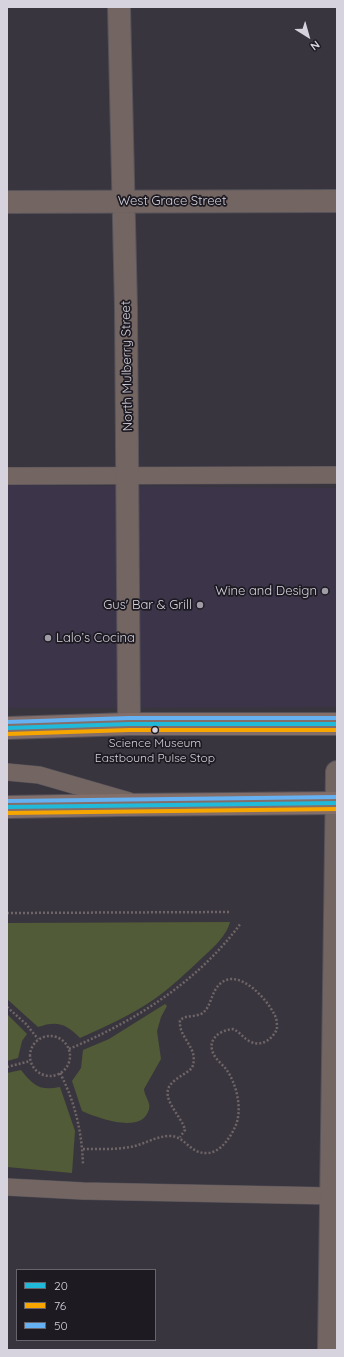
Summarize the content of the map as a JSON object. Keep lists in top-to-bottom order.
{
  "streets": {
    "street": ["West Grace Street", "North Mulberry Street"]
  },
  "crossings": [
    ["West Grace Street", "North Mulberry Street"]
  ],
  "places": [
    "Wine and Design",
    "Gus' Bar & Grill",
    "Lalo’s Cocina",
    "Science Museum Eastbound Pulse Stop"
  ],
  "lines": ["transit line 50", "transit line 20", "transit line 76"],
  "legend": ["20", "76", "50"],
  "north": "bottom right"
}
